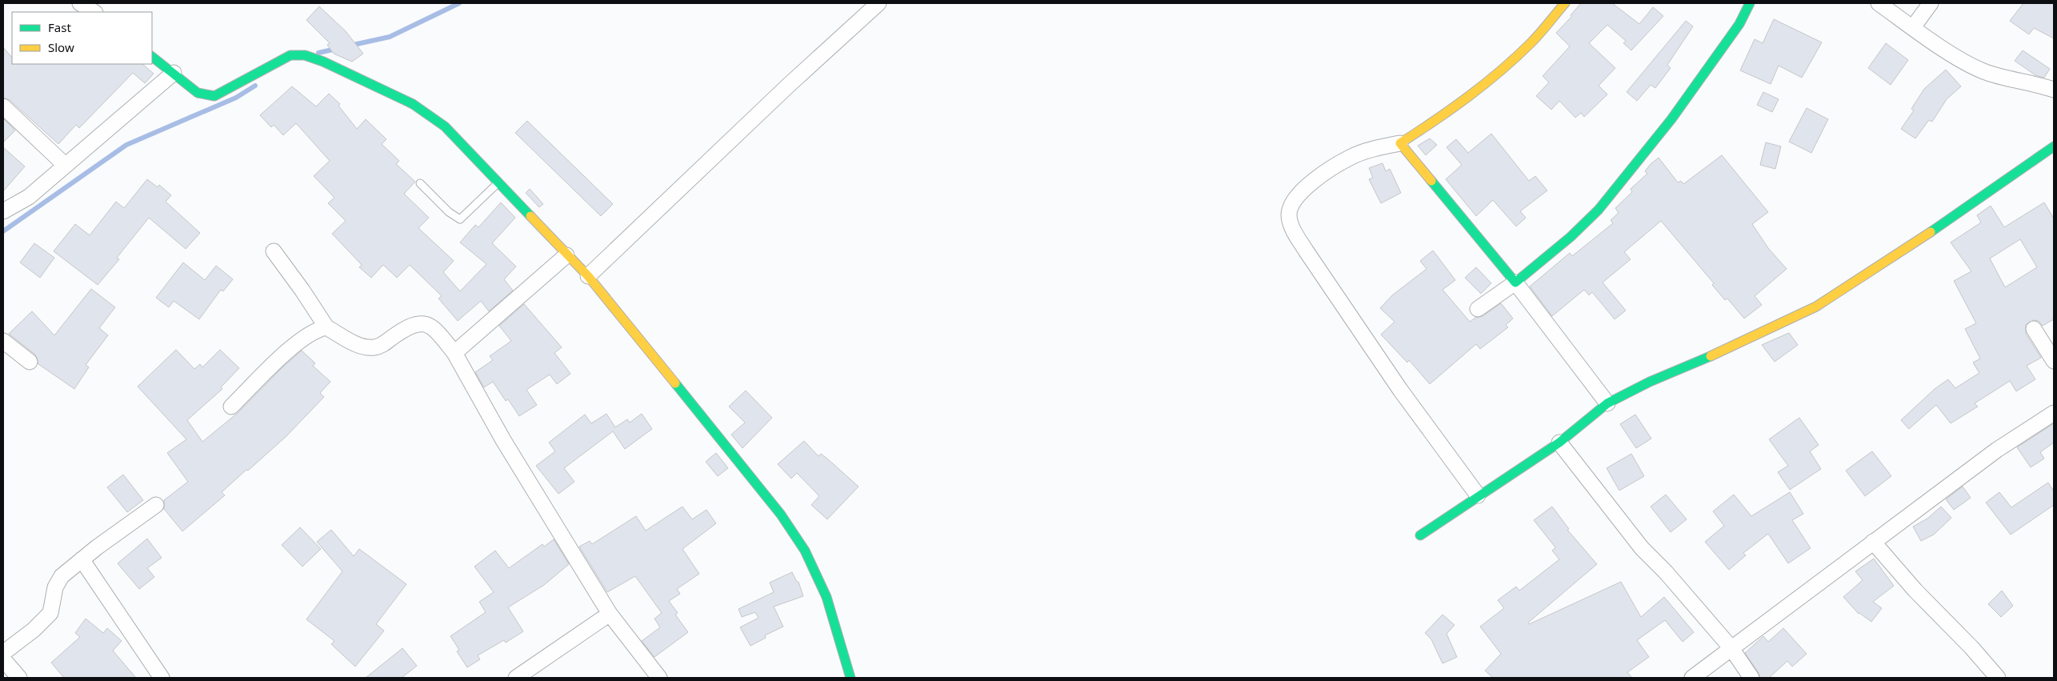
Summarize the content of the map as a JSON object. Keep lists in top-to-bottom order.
{
  "legend": ["Fast", "Slow"]
}
